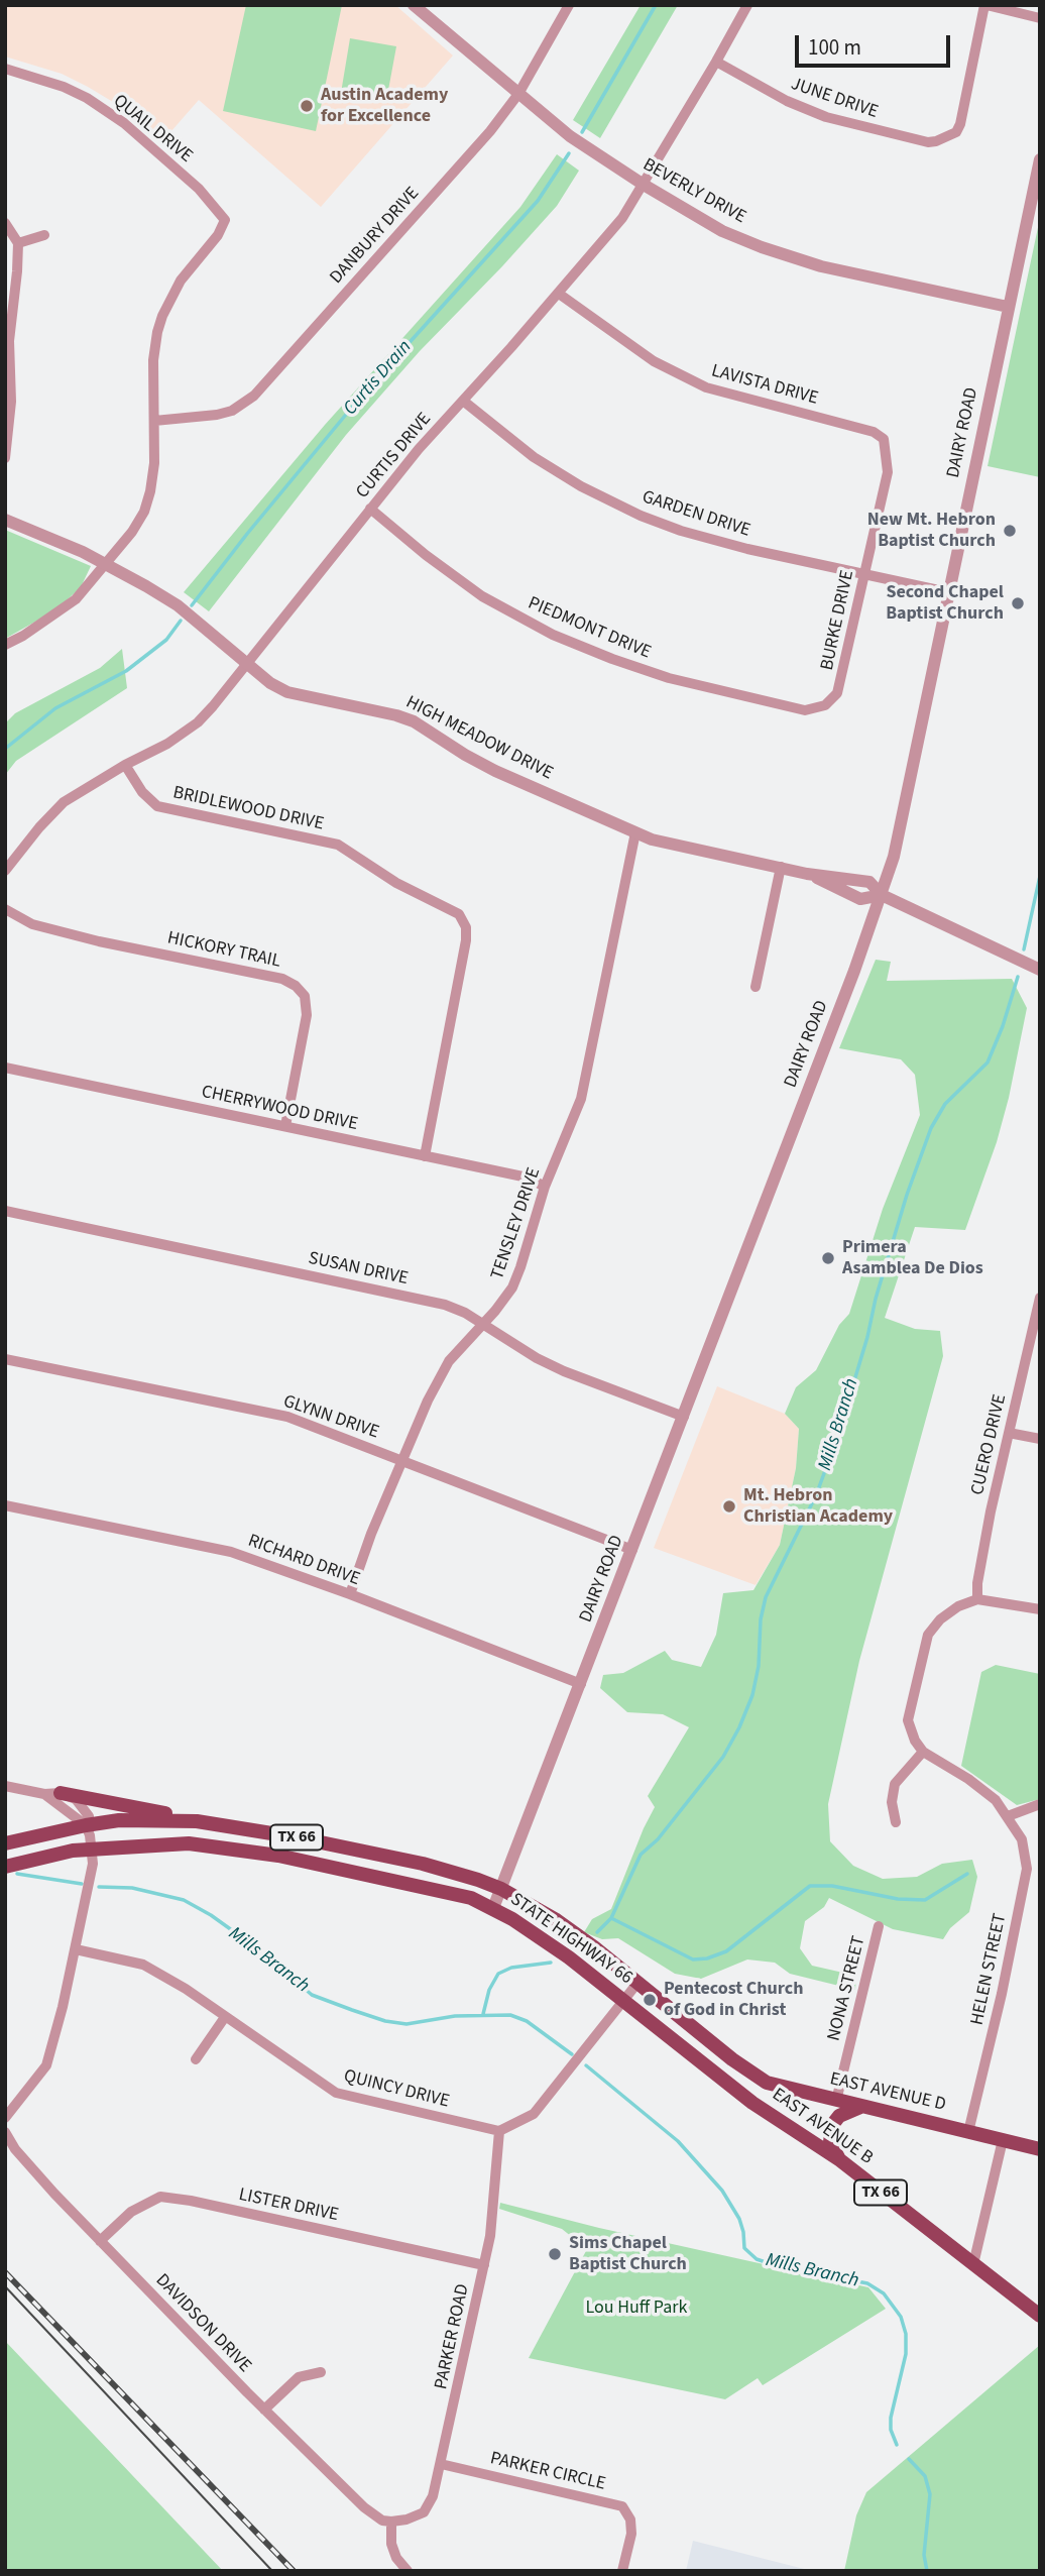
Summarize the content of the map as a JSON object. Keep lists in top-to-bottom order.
{
  "streets": {
    "main road": [
      "TX 66",
      "STATE HIGHWAY 66",
      "EAST AVENUE D",
      "EAST AVENUE B"
    ],
    "street": [
      "JUNE DRIVE",
      "QUAIL DRIVE",
      "BEVERLY DRIVE",
      "DANBURY DRIVE",
      "LAVISTA DRIVE",
      "DAIRY ROAD",
      "CURTIS DRIVE",
      "GARDEN DRIVE",
      "BURKE DRIVE",
      "PIEDMONT DRIVE",
      "HIGH MEADOW DRIVE",
      "BRIDLEWOOD DRIVE",
      "HICKORY TRAIL",
      "CHERRYWOOD DRIVE",
      "TENSLEY DRIVE",
      "SUSAN DRIVE",
      "GLYNN DRIVE",
      "CUERO DRIVE",
      "RICHARD DRIVE",
      "HELEN STREET",
      "NONA STREET",
      "QUINCY DRIVE",
      "LISTER DRIVE",
      "DAVIDSON DRIVE",
      "PARKER ROAD",
      "PARKER CIRCLE"
    ]
  },
  "crossings": [
    ["JUNE DRIVE", "CURTIS DRIVE"],
    ["QUAIL DRIVE", "DANBURY DRIVE"],
    ["BEVERLY DRIVE", "DANBURY DRIVE"],
    ["BEVERLY DRIVE", "DAIRY ROAD"],
    ["BEVERLY DRIVE", "CURTIS DRIVE"],
    ["LAVISTA DRIVE", "CURTIS DRIVE"],
    ["LAVISTA DRIVE", "BURKE DRIVE"],
    ["DAIRY ROAD", "GARDEN DRIVE"],
    ["DAIRY ROAD", "HIGH MEADOW DRIVE"],
    ["DAIRY ROAD", "SUSAN DRIVE"],
    ["DAIRY ROAD", "GLYNN DRIVE"],
    ["DAIRY ROAD", "RICHARD DRIVE"],
    ["DAIRY ROAD", "STATE HIGHWAY 66"],
    ["CURTIS DRIVE", "GARDEN DRIVE"],
    ["CURTIS DRIVE", "PIEDMONT DRIVE"],
    ["CURTIS DRIVE", "HIGH MEADOW DRIVE"],
    ["CURTIS DRIVE", "BRIDLEWOOD DRIVE"],
    ["GARDEN DRIVE", "BURKE DRIVE"],
    ["BURKE DRIVE", "PIEDMONT DRIVE"],
    ["HIGH MEADOW DRIVE", "TENSLEY DRIVE"],
    ["BRIDLEWOOD DRIVE", "CHERRYWOOD DRIVE"],
    ["HICKORY TRAIL", "CHERRYWOOD DRIVE"],
    ["CHERRYWOOD DRIVE", "TENSLEY DRIVE"],
    ["TENSLEY DRIVE", "SUSAN DRIVE"],
    ["TENSLEY DRIVE", "GLYNN DRIVE"],
    ["TENSLEY DRIVE", "RICHARD DRIVE"],
    ["STATE HIGHWAY 66", "EAST AVENUE D"],
    ["STATE HIGHWAY 66", "EAST AVENUE B"],
    ["HELEN STREET", "EAST AVENUE D"],
    ["NONA STREET", "EAST AVENUE D"],
    ["QUINCY DRIVE", "PARKER ROAD"],
    ["LISTER DRIVE", "DAVIDSON DRIVE"],
    ["LISTER DRIVE", "PARKER ROAD"],
    ["DAVIDSON DRIVE", "PARKER ROAD"],
    ["PARKER ROAD", "PARKER CIRCLE"]
  ],
  "water": ["Curtis Drain", "Mills Branch"],
  "parks": ["Lou Huff Park"],
  "places": [
    "Austin Academy for Excellence",
    "New Mt. Hebron Baptist Church",
    "Second Chapel Baptist Church",
    "Primera Asamblea De Dios",
    "Mt. Hebron Christian Academy",
    "Pentecost Church of God in Christ",
    "Sims Chapel Baptist Church"
  ],
  "scale_bar": "100 m"
}
